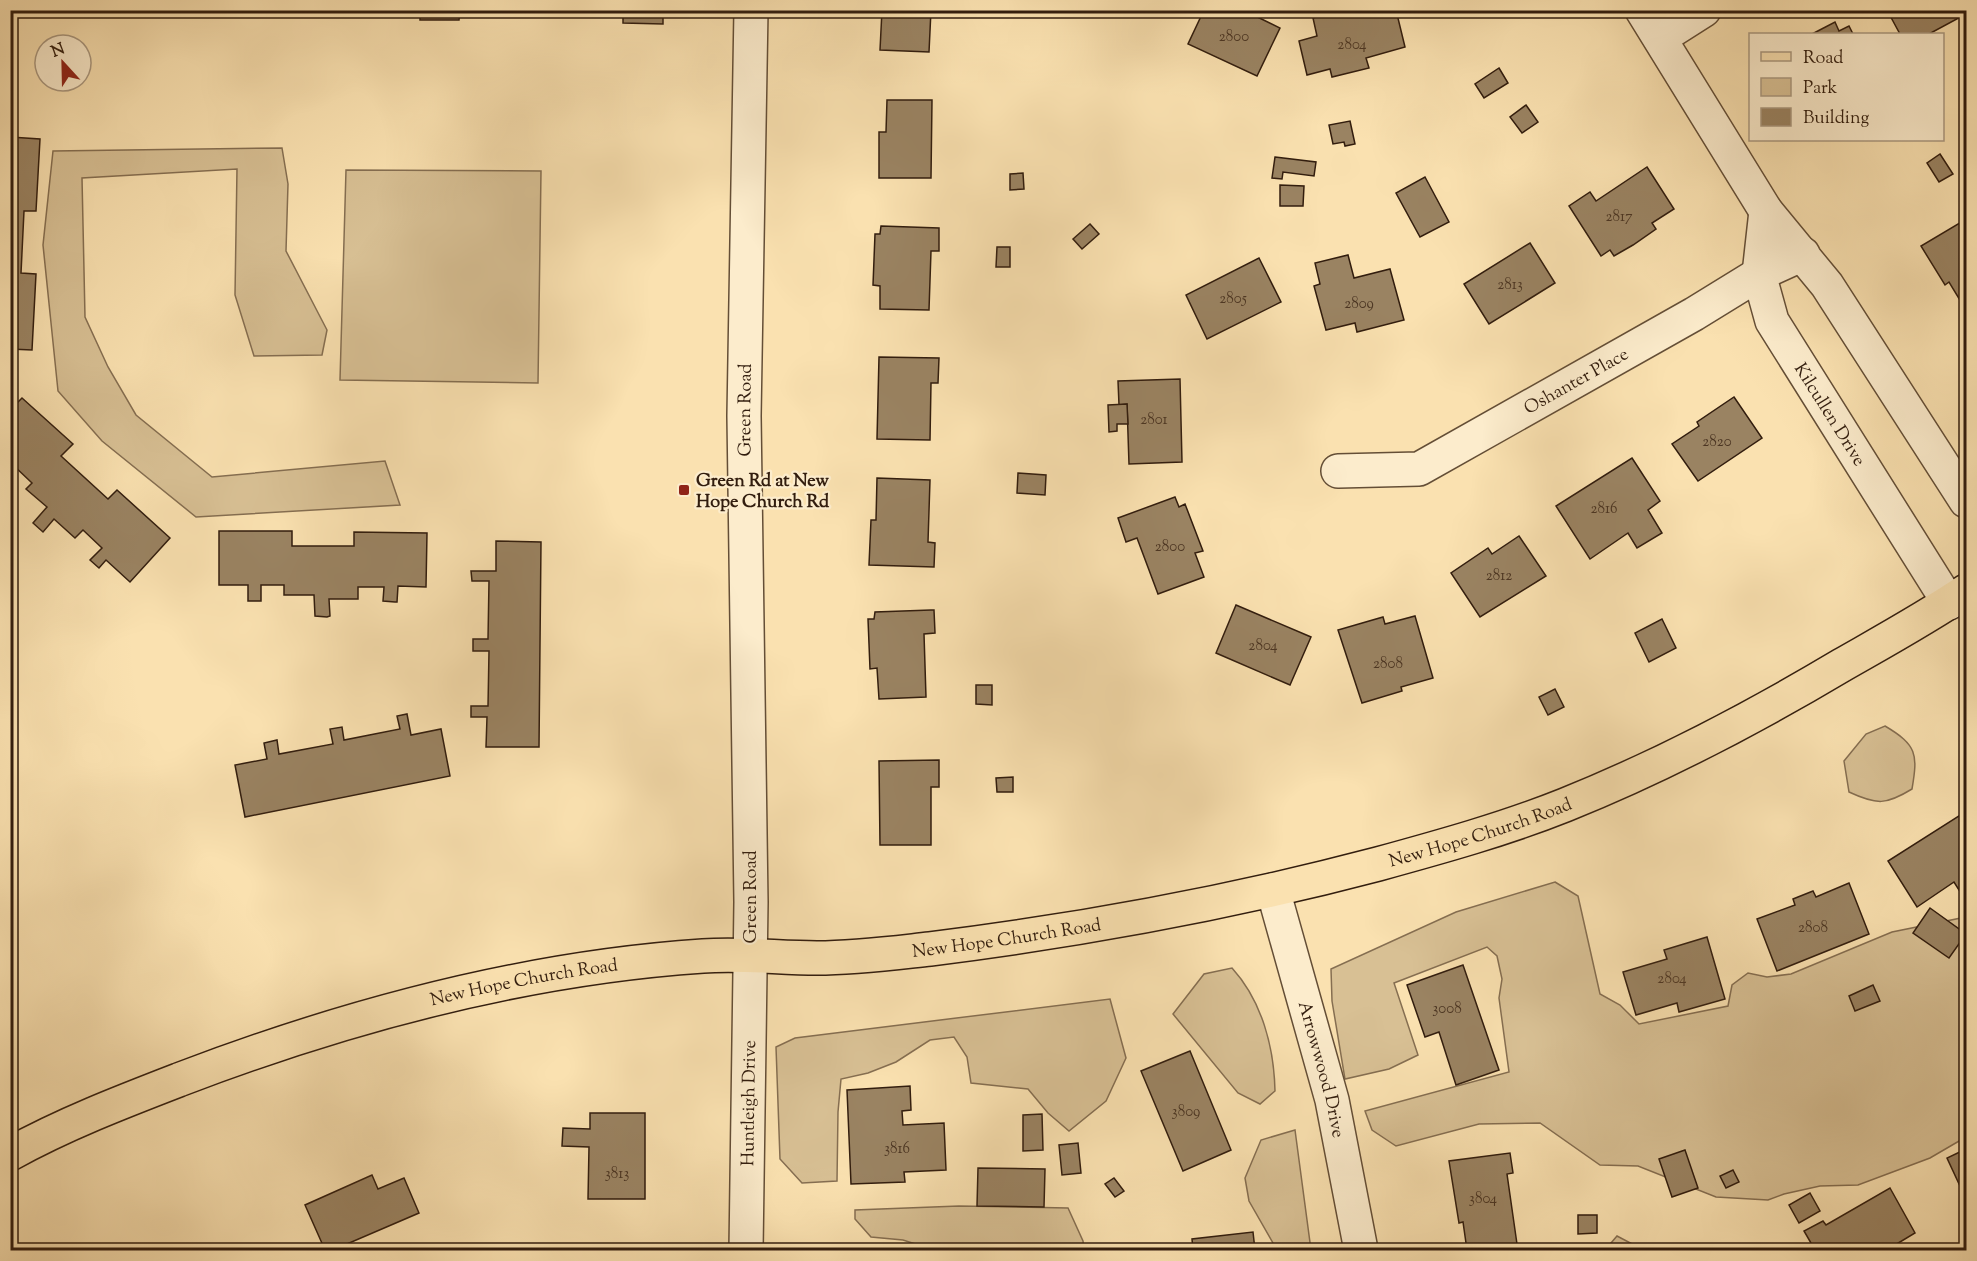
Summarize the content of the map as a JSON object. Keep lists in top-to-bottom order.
{
  "streets": {
    "main road": ["New Hope Church Road"],
    "street": [
      "Oshanter Place",
      "Green Road",
      "Kilcullen Drive",
      "Arrowwood Drive",
      "Huntleigh Drive"
    ]
  },
  "crossings": [
    ["Oshanter Place", "Kilcullen Drive"],
    ["Green Road", "New Hope Church Road"],
    ["Green Road", "Huntleigh Drive"],
    ["Kilcullen Drive", "New Hope Church Road"],
    ["New Hope Church Road", "Arrowwood Drive"],
    ["New Hope Church Road", "Huntleigh Drive"]
  ],
  "places": {
    "transit": ["Green Rd at New Hope Church Rd"]
  },
  "house_numbers": [
    "2800",
    "2804",
    "2817",
    "2813",
    "2805",
    "2809",
    "2801",
    "2820",
    "2816",
    "2800",
    "2812",
    "2804",
    "2808",
    "2808",
    "2804",
    "3008",
    "3809",
    "3816",
    "3813",
    "3804"
  ],
  "legend": ["Road", "Park", "Building"],
  "north": "top"
}
